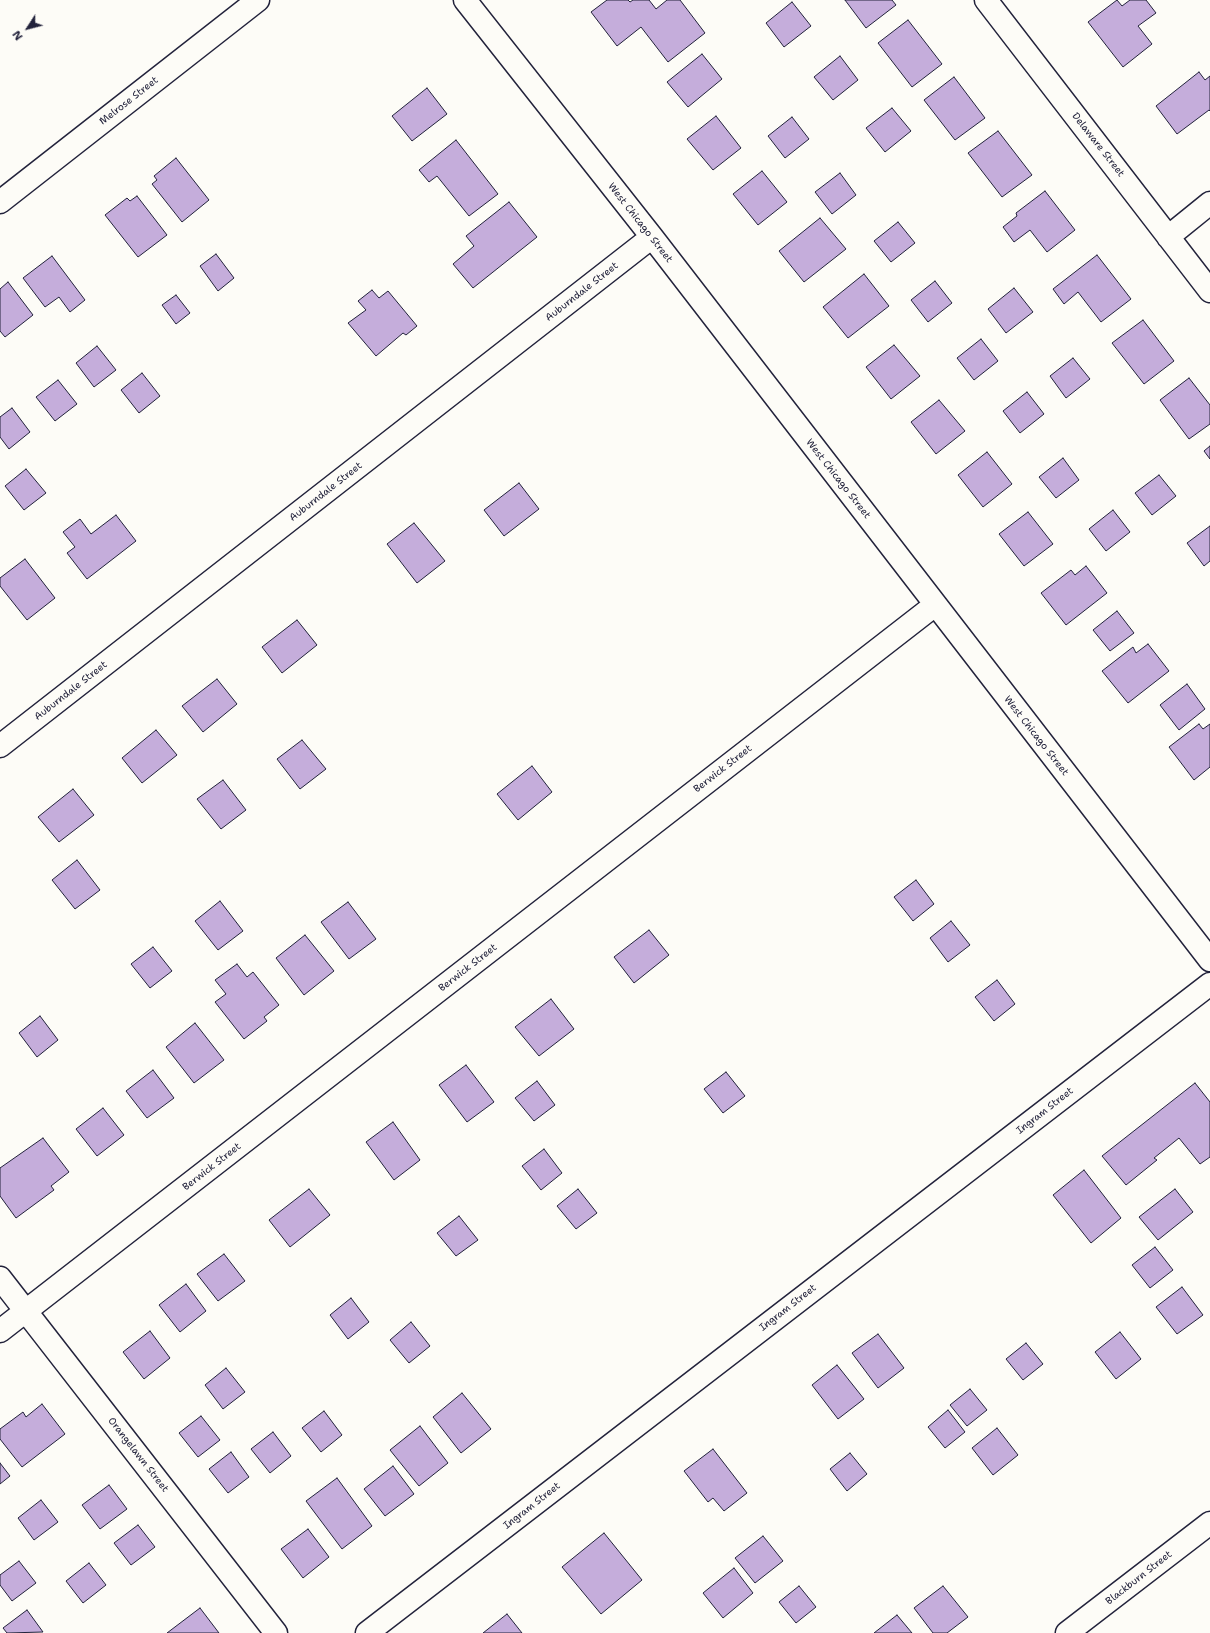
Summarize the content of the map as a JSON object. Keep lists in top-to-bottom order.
{
  "streets": {
    "street": [
      "Melrose Street",
      "Delaware Street",
      "West Chicago Street",
      "Auburndale Street",
      "Berwick Street",
      "Ingram Street",
      "Orangelawn Street",
      "Blackburn Street"
    ]
  },
  "crossings": [
    ["West Chicago Street", "Auburndale Street"],
    ["West Chicago Street", "Berwick Street"],
    ["Berwick Street", "Orangelawn Street"]
  ],
  "north": "bottom left"
}
